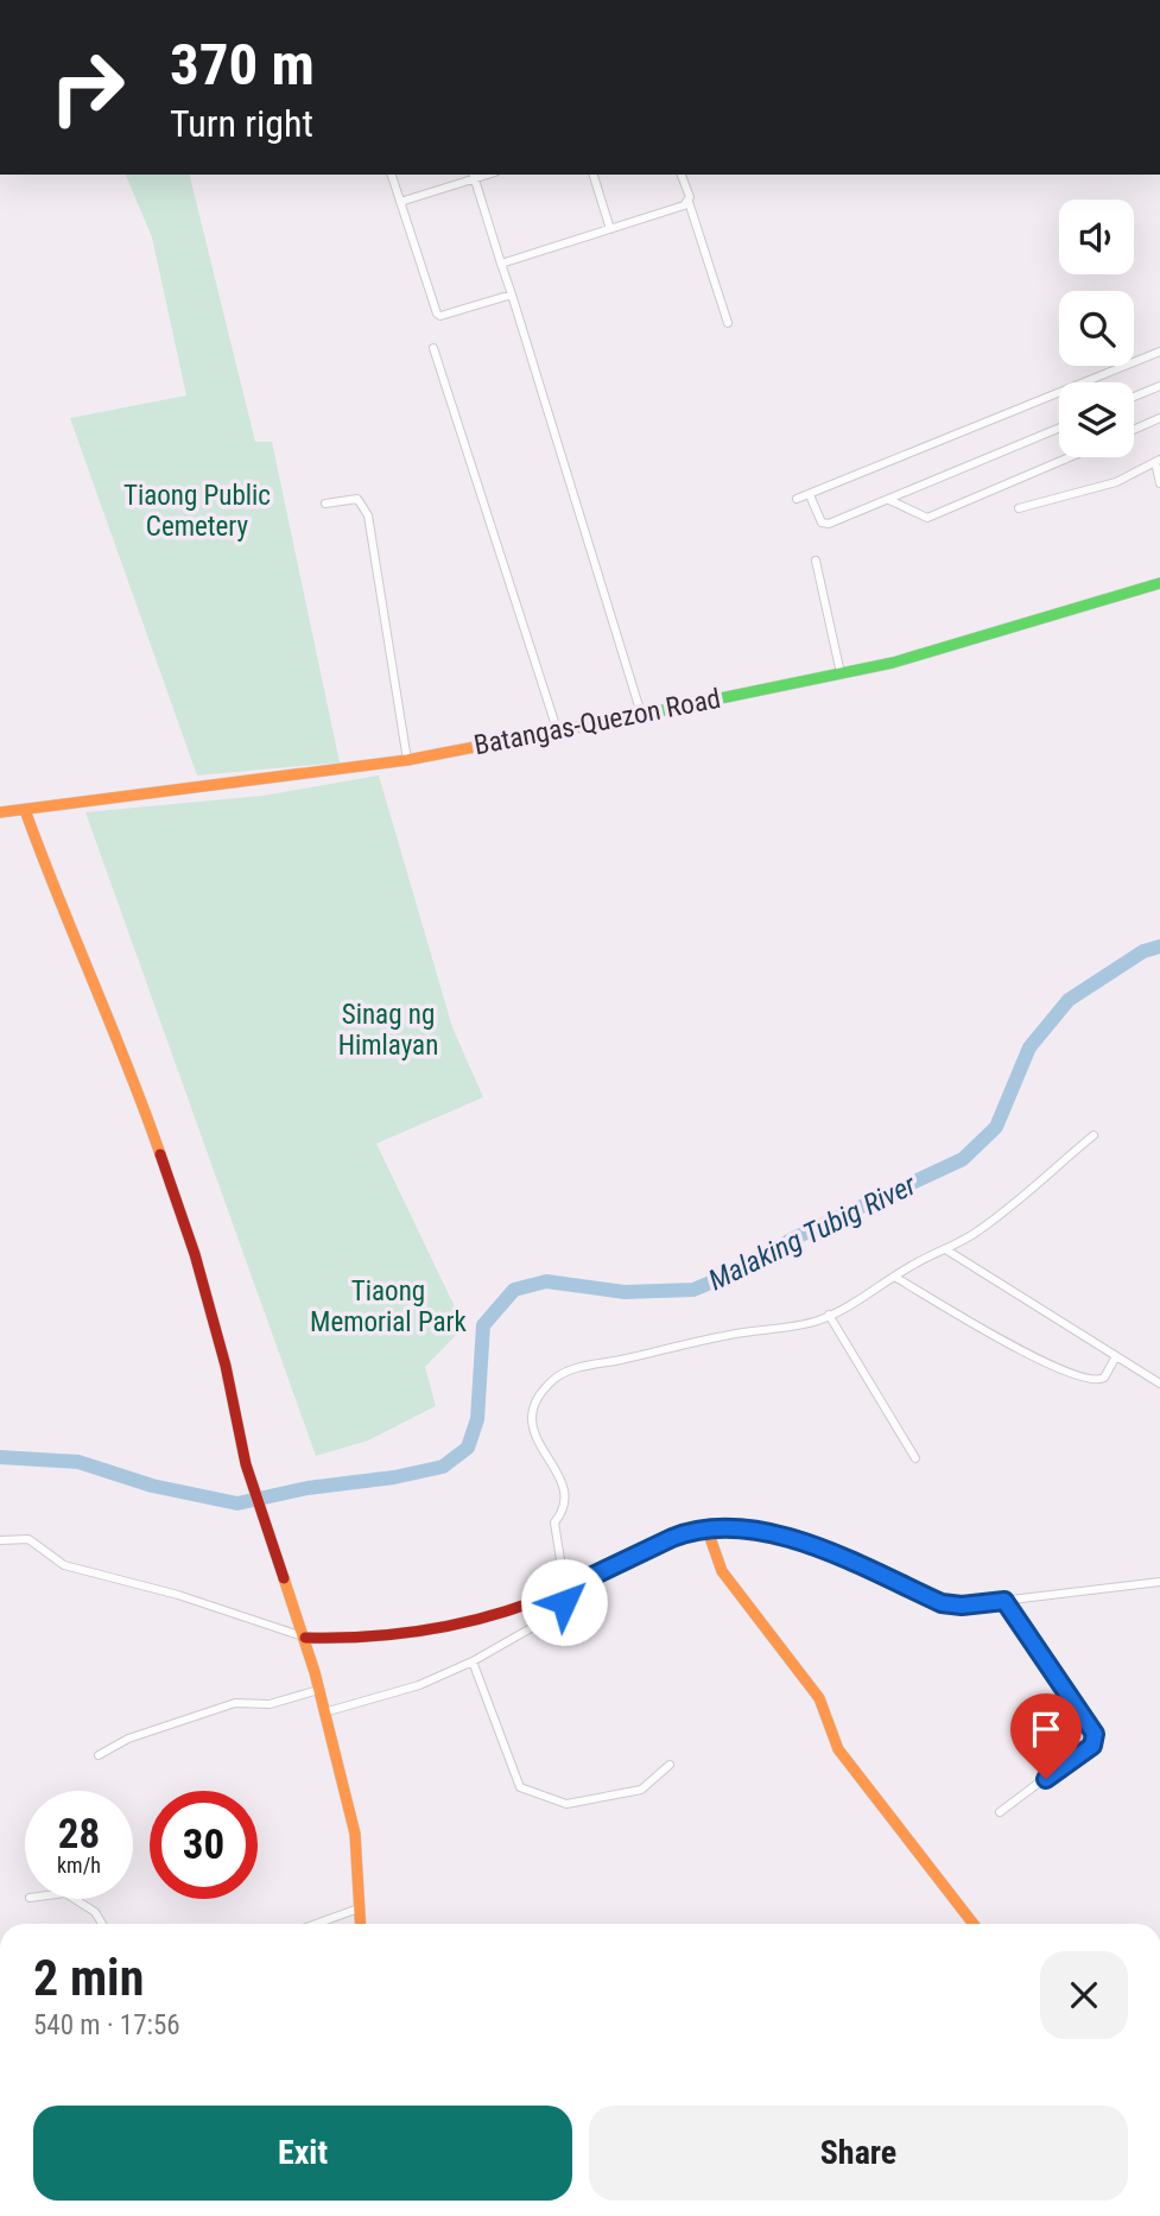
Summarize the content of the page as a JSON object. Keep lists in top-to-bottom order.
{
  "streets": {
    "street": ["Batangas-Quezon Road"]
  },
  "water": ["Malaking Tubig River"],
  "parks": ["Tiaong Public Cemetery", "Sinag ng Himlayan", "Tiaong Memorial Park"],
  "page": {
    "turn": ["370 m", "Turn right"],
    "speed": "28 km/h",
    "limit": "30",
    "heading": ["2 min", "540 m · 17:56"],
    "buttons": ["Exit", "Share"]
  }
}
